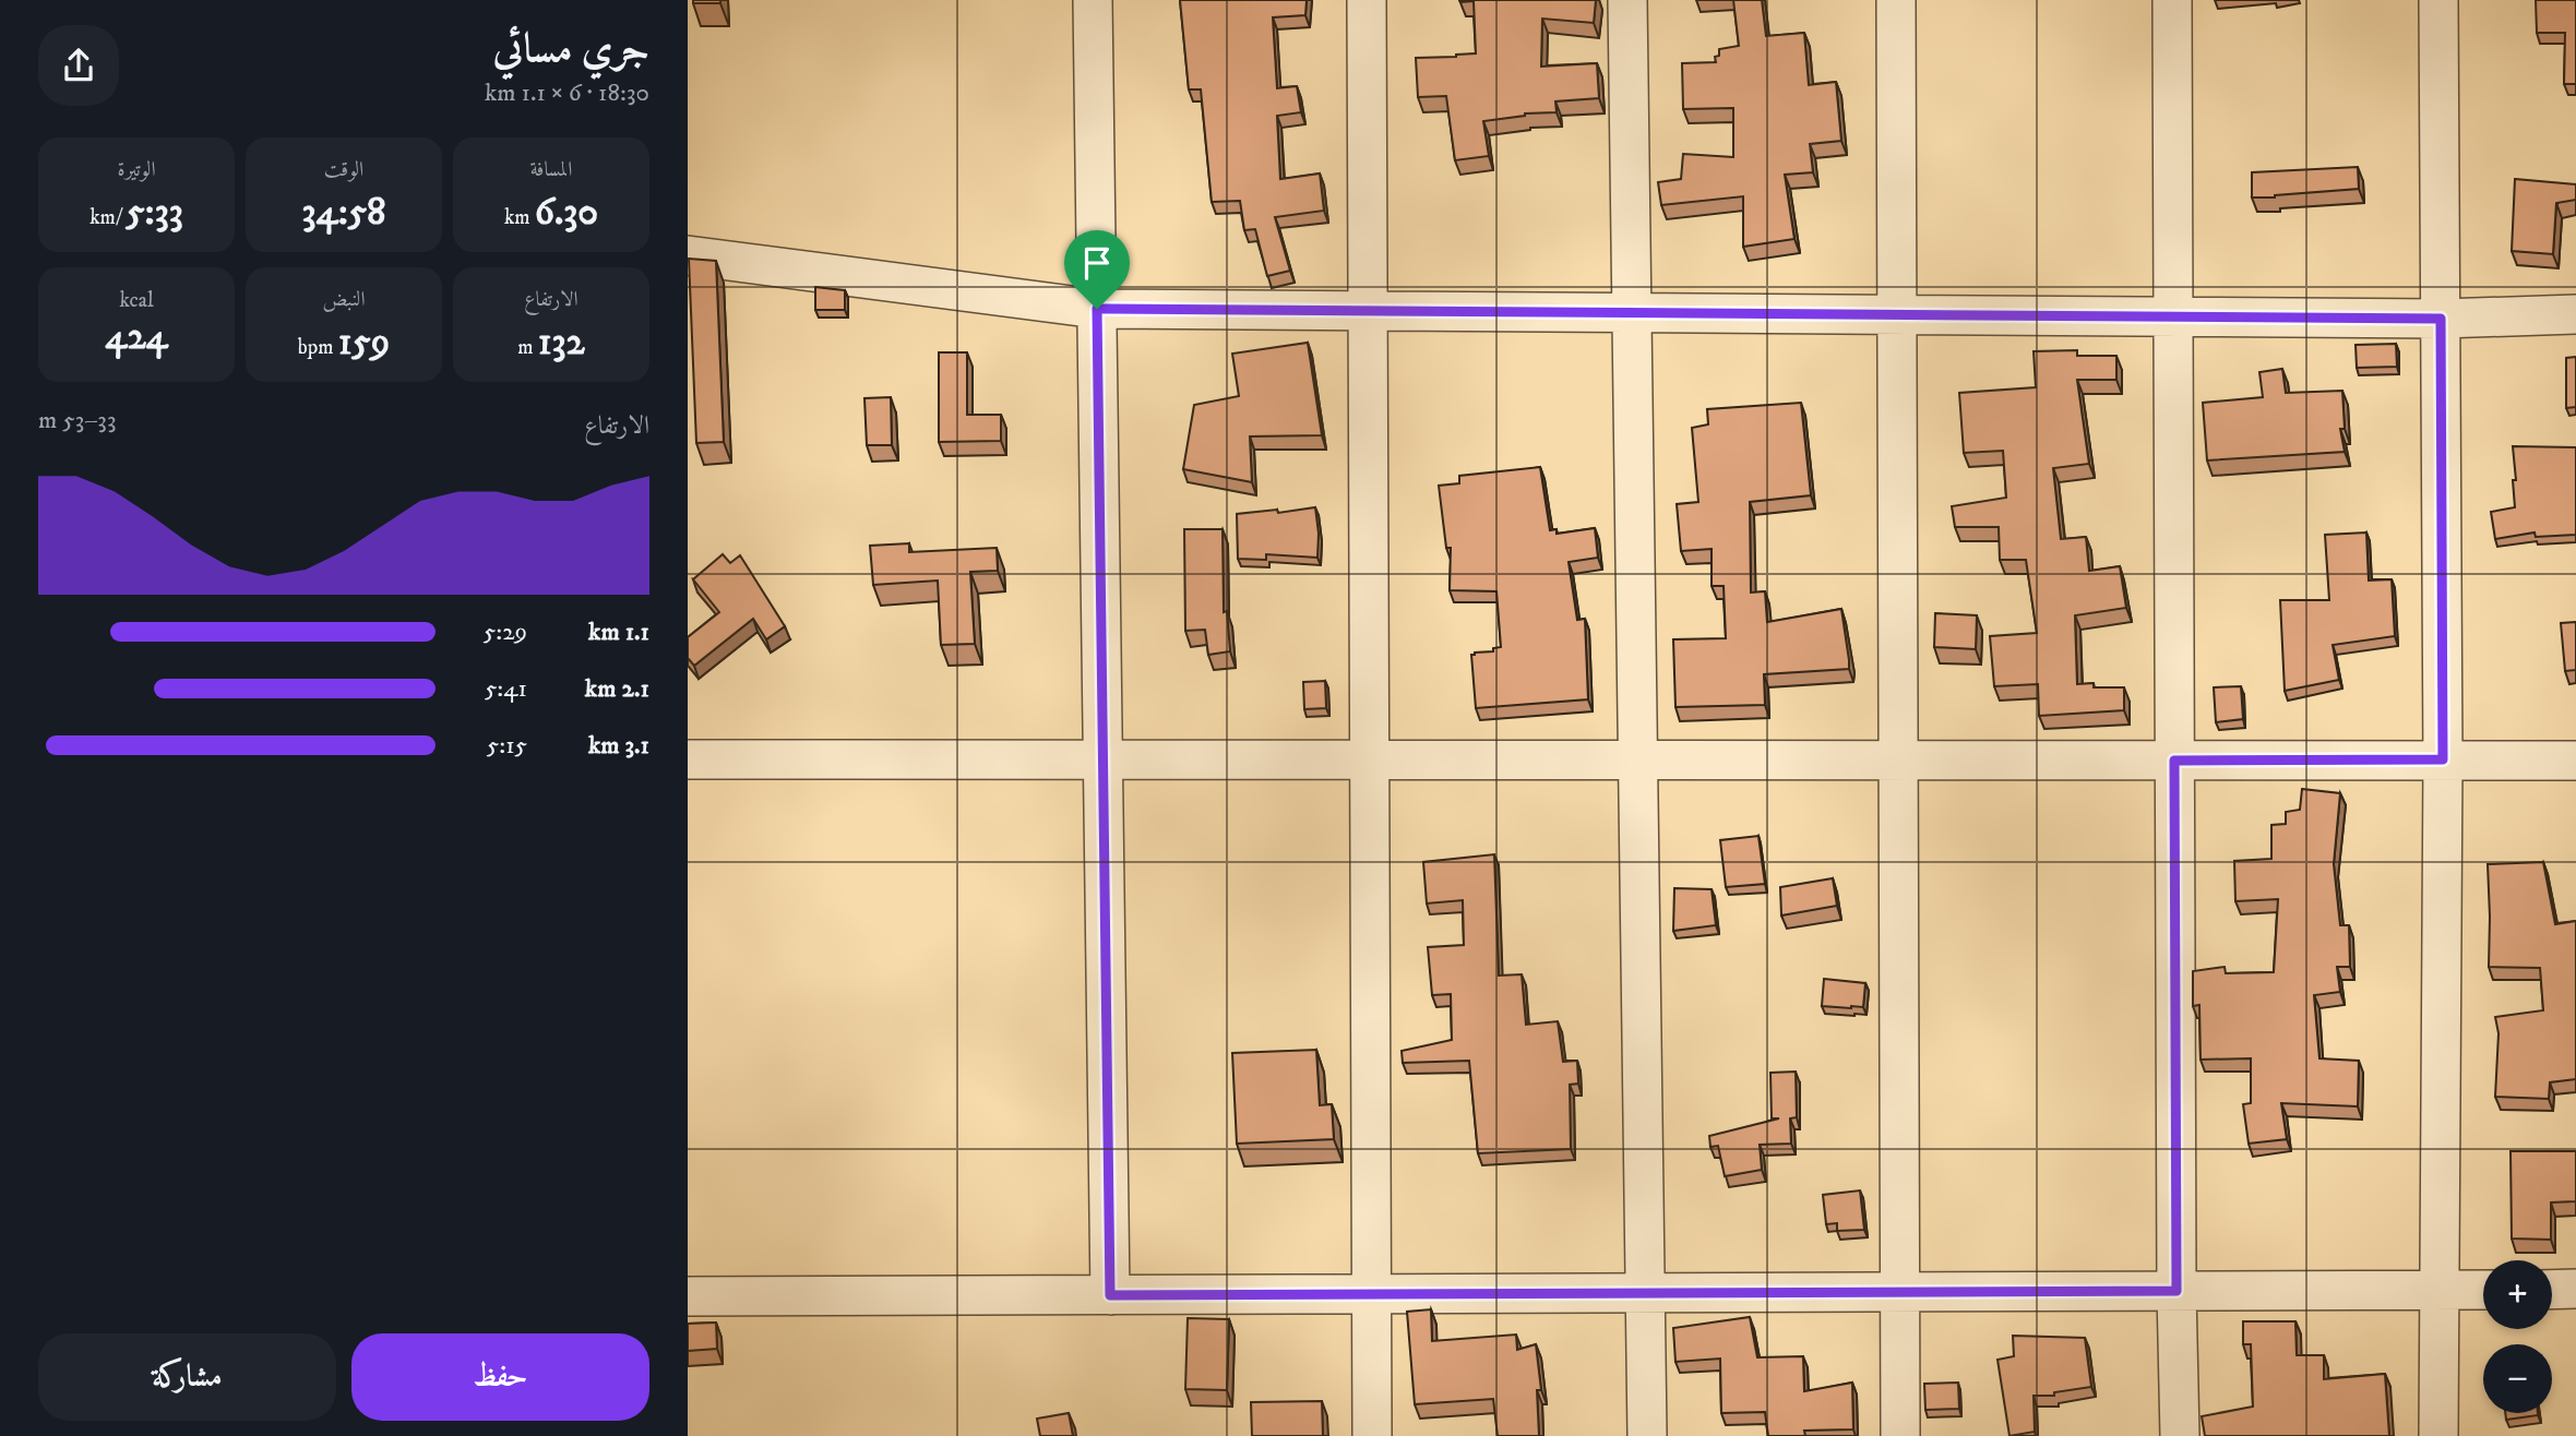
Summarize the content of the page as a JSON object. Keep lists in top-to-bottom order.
{
  "page": {
    "heading": ["جري مسائي", "18:30 · 6 × 1.1 km"],
    "stats": [
      ["المسافة", "6.30 km"],
      ["الوقت", "34:58"],
      ["الوتيرة", "5:33 /km"],
      ["الارتفاع", "132 m"],
      ["النبض", "159 bpm"],
      ["kcal", "424"]
    ],
    "chart": ["الارتفاع", "33–53 m"],
    "list": [
      {
        "name": "1.1 km",
        "note": "5:29"
      },
      {
        "name": "2.1 km",
        "note": "5:41"
      },
      {
        "name": "3.1 km",
        "note": "5:15"
      }
    ],
    "map_buttons": ["+", "−"],
    "buttons": ["حفظ", "مشاركة"]
  }
}
